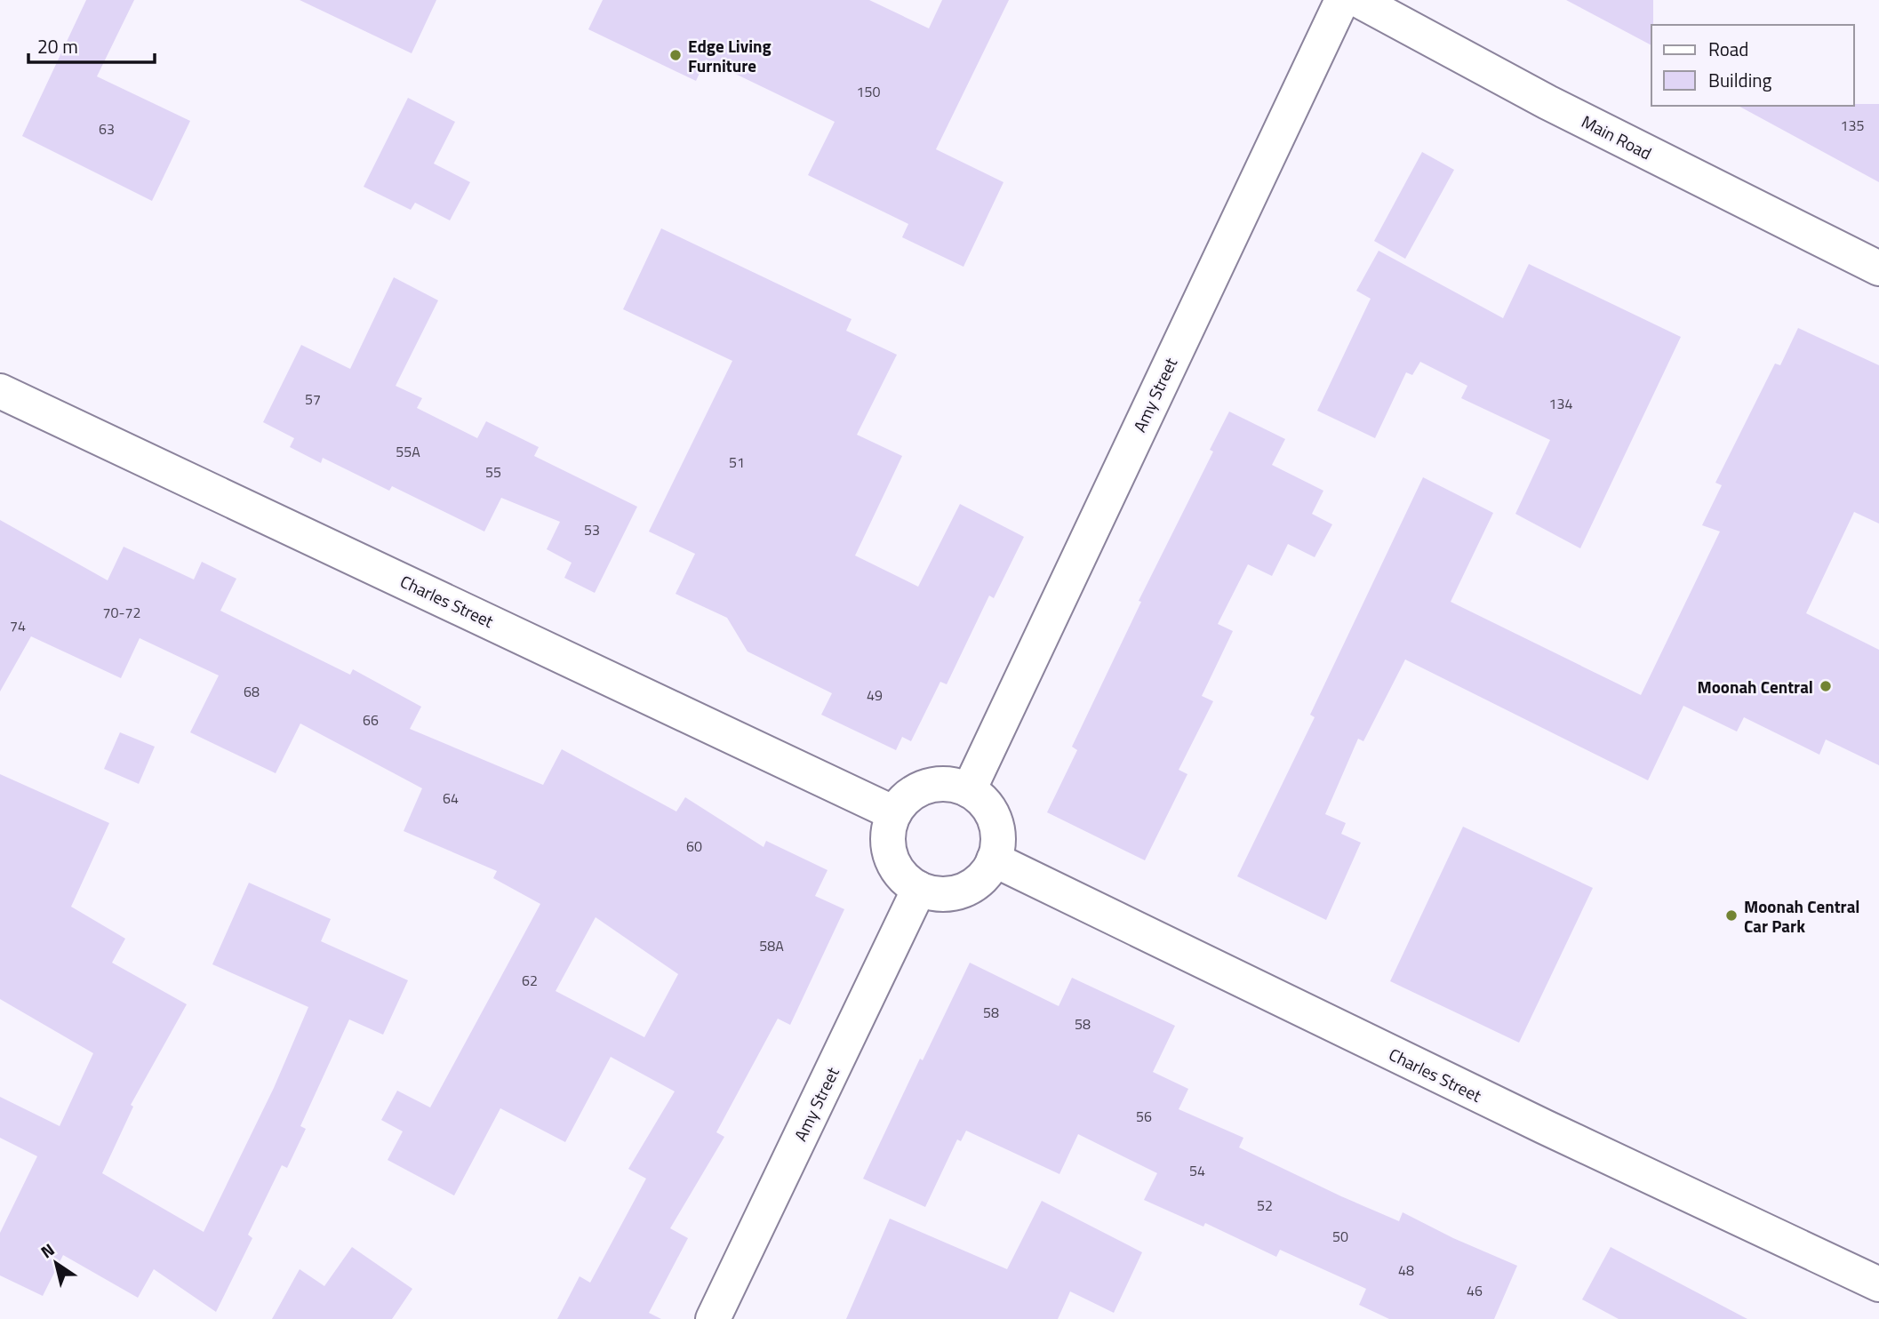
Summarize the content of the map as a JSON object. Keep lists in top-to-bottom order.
{
  "streets": {
    "street": ["Main Road", "Amy Street", "Charles Street"]
  },
  "crossings": [
    ["Amy Street", "Charles Street"]
  ],
  "places": ["Edge Living Furniture", "Moonah Central", "Moonah Central Car Park"],
  "house_numbers": [
    "150",
    "135",
    "63",
    "57",
    "134",
    "55A",
    "51",
    "55",
    "53",
    "70-72",
    "74",
    "68",
    "49",
    "66",
    "64",
    "60",
    "58A",
    "62",
    "58",
    "58",
    "56",
    "54",
    "52",
    "50",
    "48",
    "46"
  ],
  "legend": ["Road", "Building"],
  "scale_bar": "20 m",
  "north": "top left"
}
